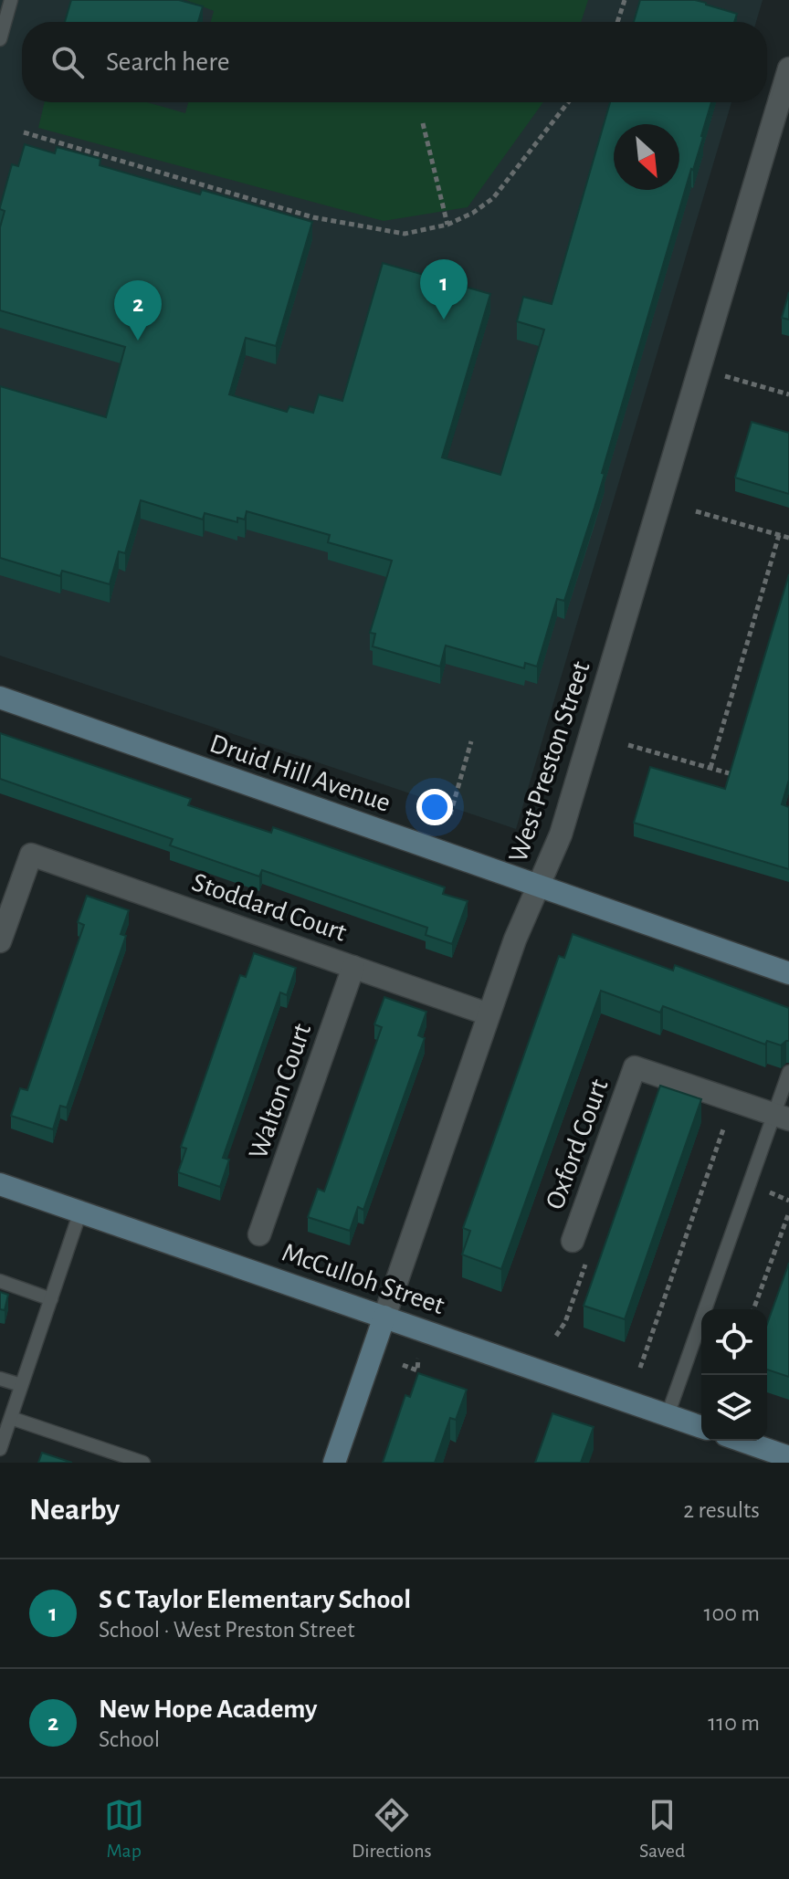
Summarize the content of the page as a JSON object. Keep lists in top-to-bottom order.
{
  "streets": {
    "main road": ["West Preston Street", "Druid Hill Avenue", "McCulloh Street"],
    "street": ["Stoddard Court", "Walton Court", "Oxford Court"]
  },
  "crossings": [
    ["West Preston Street", "Druid Hill Avenue"],
    ["West Preston Street", "Stoddard Court"],
    ["West Preston Street", "McCulloh Street"],
    ["Stoddard Court", "Walton Court"]
  ],
  "north": "bottom right",
  "page": {
    "search": "Search here",
    "pins": ["1", "2"],
    "heading": ["Nearby", "2 results"],
    "list": [
      {
        "mark": "1",
        "name": "S C Taylor Elementary School",
        "note": "School · West Preston Street",
        "value": "100 m"
      },
      {
        "mark": "2",
        "name": "New Hope Academy",
        "note": "School",
        "value": "110 m"
      }
    ],
    "nav": ["Map", "Directions", "Saved"]
  }
}
